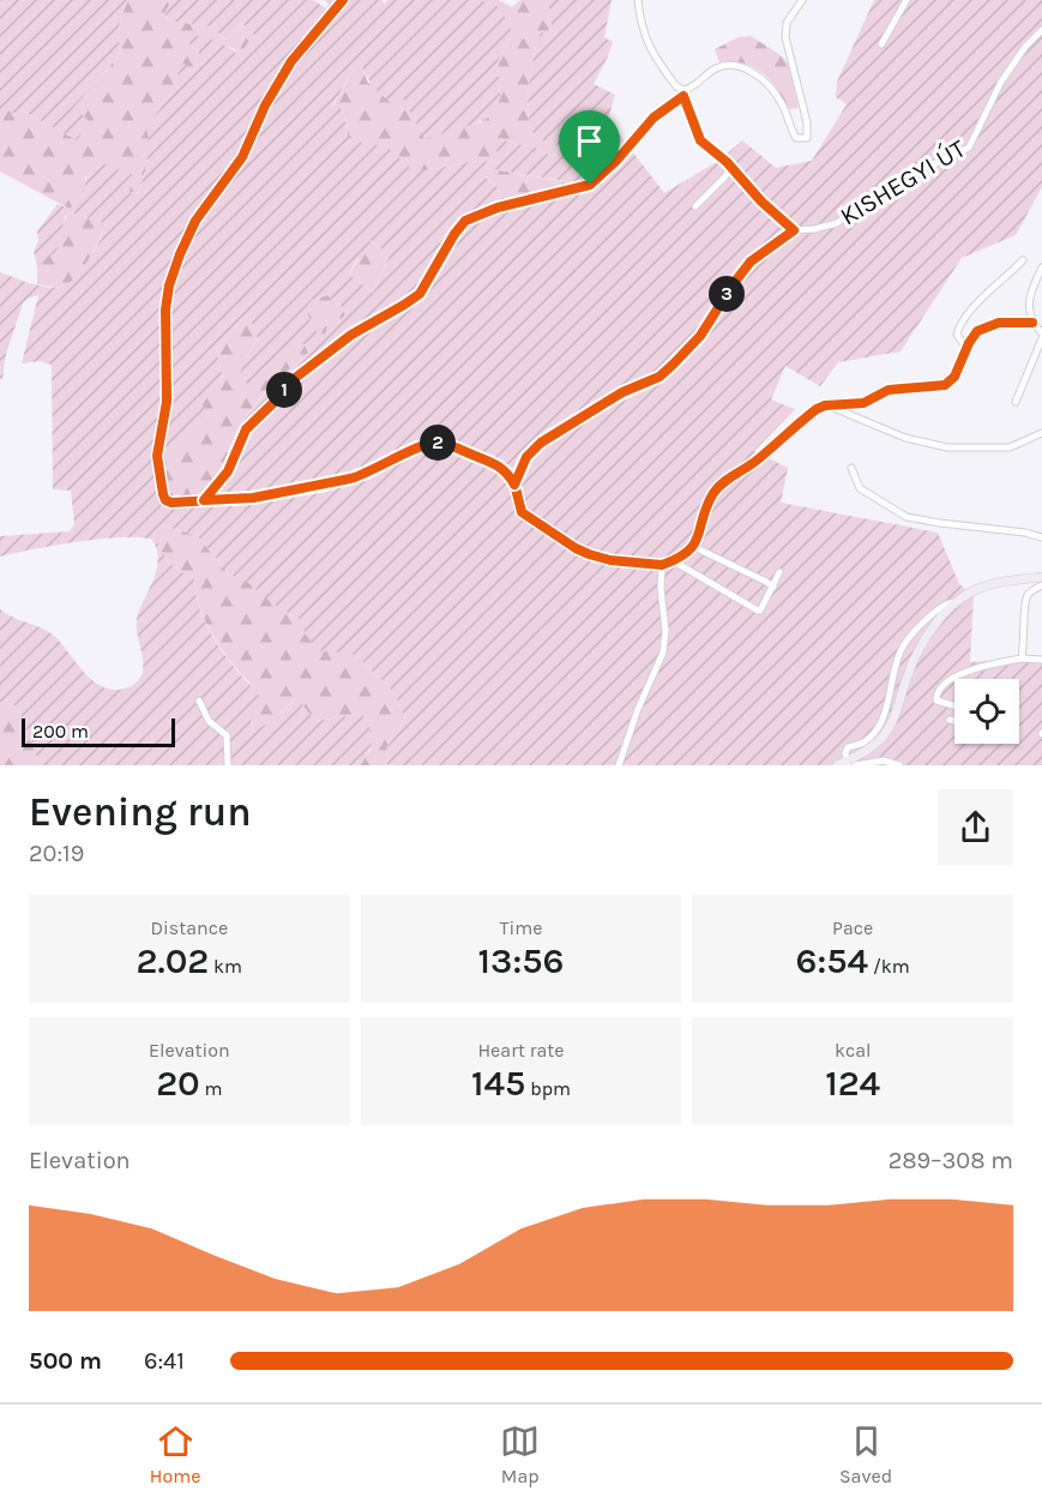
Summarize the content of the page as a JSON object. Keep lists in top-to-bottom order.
{
  "streets": {
    "street": ["KISHEGYI ÚT"]
  },
  "scale_bar": "200 m",
  "page": {
    "pins": ["3", "1", "2"],
    "scale": "200 m",
    "heading": ["Evening run", "20:19"],
    "stats": [
      ["Distance", "2.02 km"],
      ["Time", "13:56"],
      ["Pace", "6:54 /km"],
      ["Elevation", "20 m"],
      ["Heart rate", "145 bpm"],
      ["kcal", "124"]
    ],
    "chart": ["Elevation", "289–308 m"],
    "list": [
      {
        "name": "500 m",
        "note": "6:41"
      }
    ],
    "tabs": ["Home", "Map", "Saved"]
  }
}
